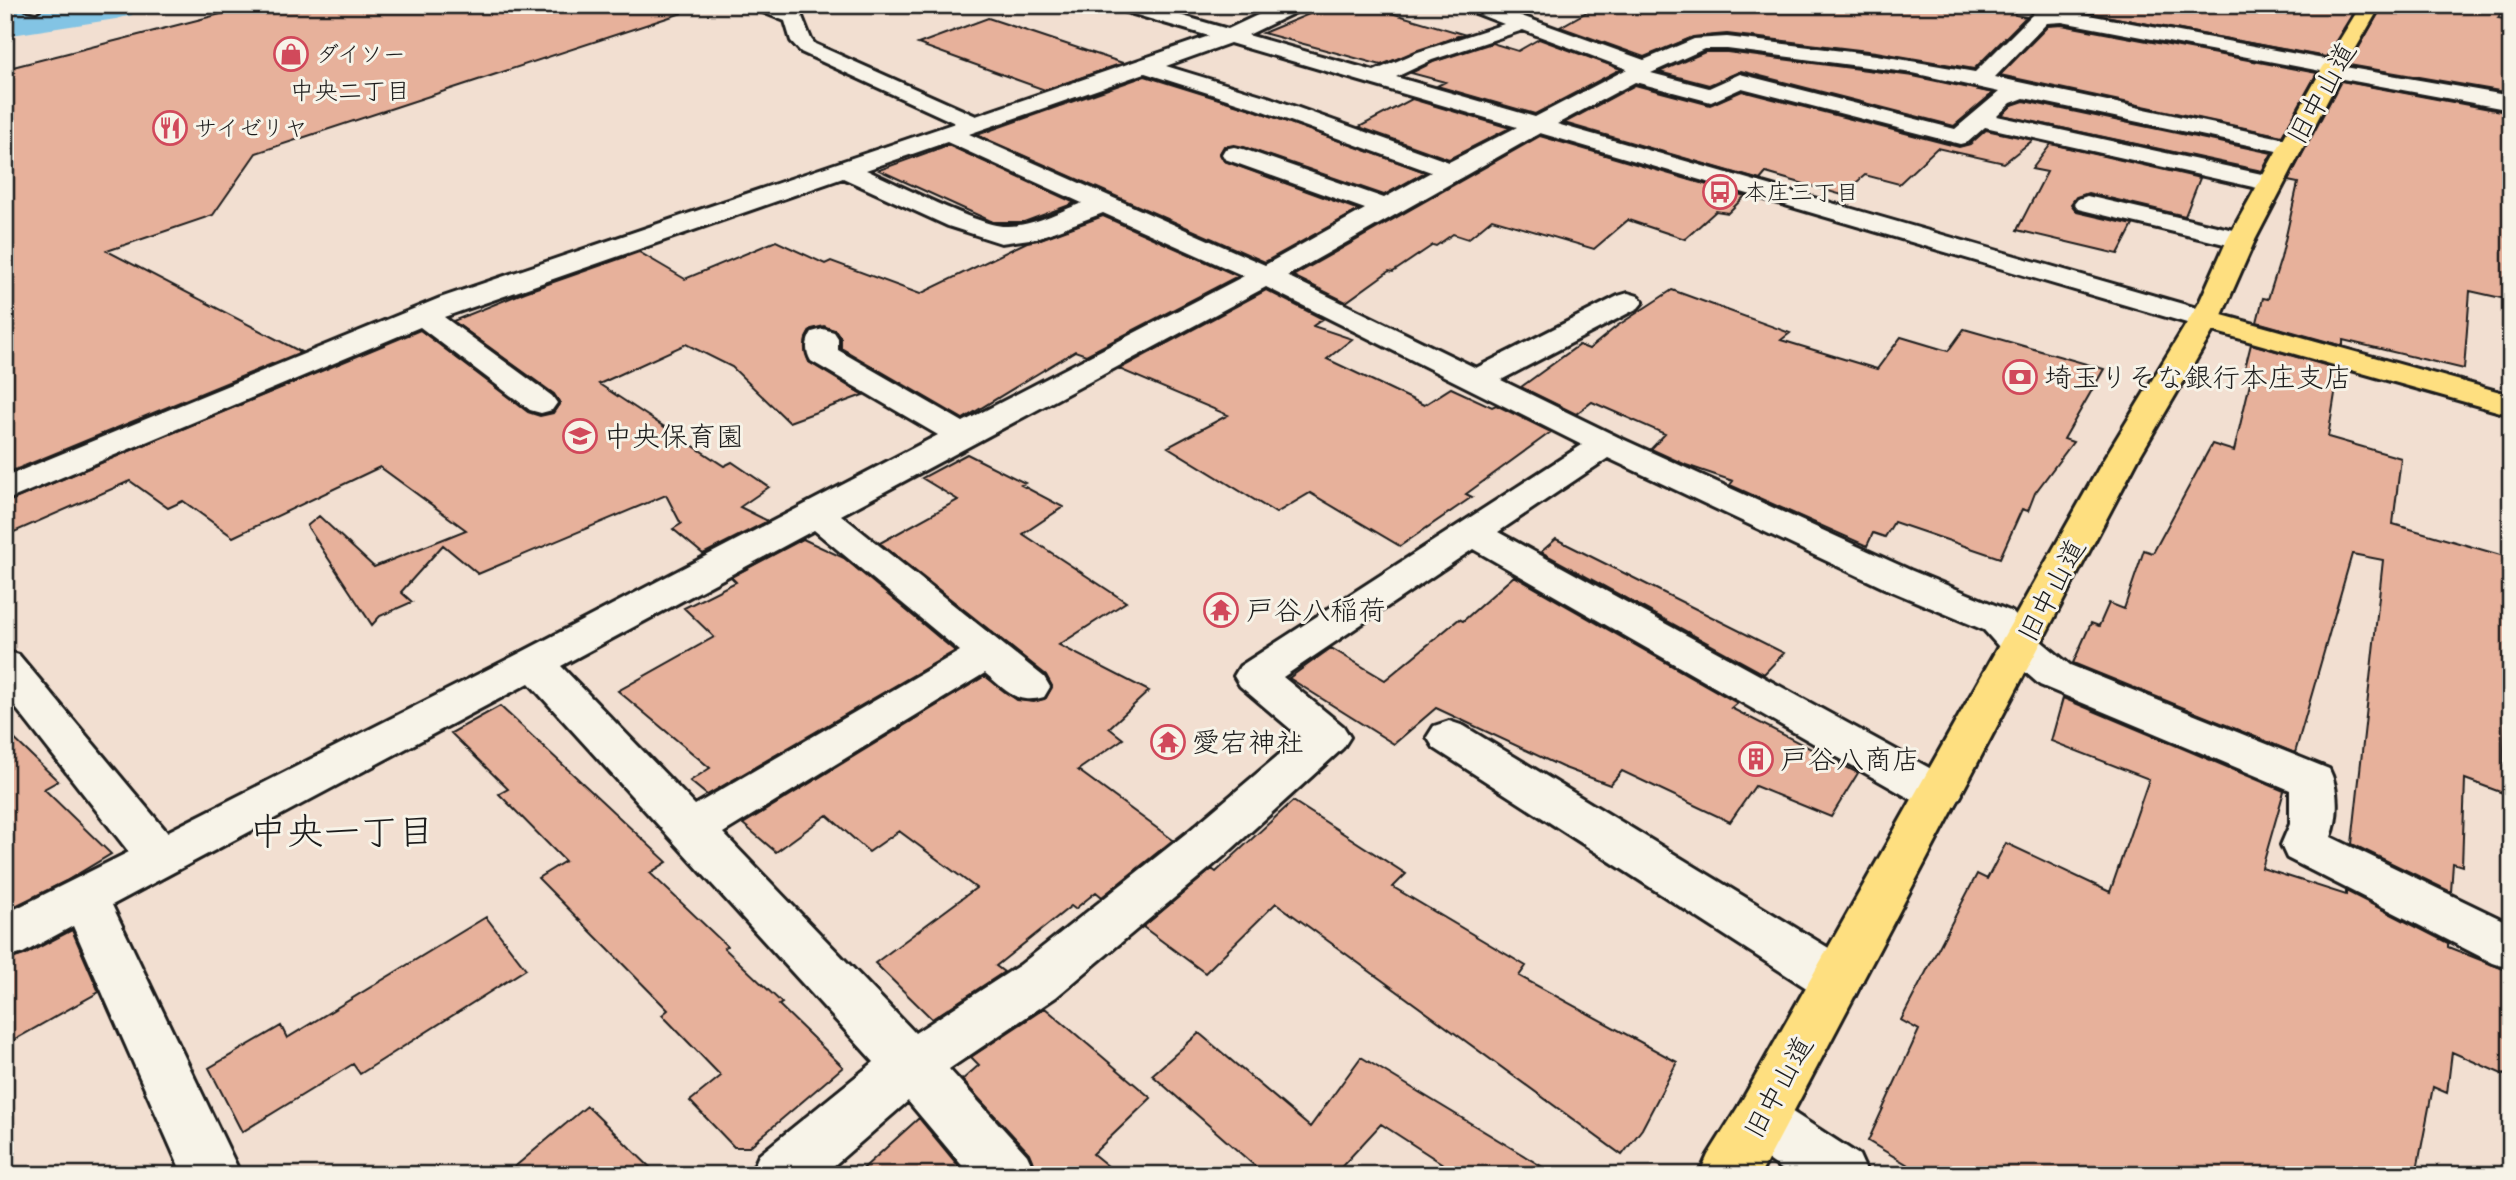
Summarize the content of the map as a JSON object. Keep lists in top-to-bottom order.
{
  "streets": {
    "main road": ["旧中山道"]
  },
  "districts": ["中央二丁目", "中央一丁目"],
  "places": {
    "shop": ["ダイソー"],
    "restaurant": ["サイゼリヤ"],
    "bus stop": ["本庄三丁目"],
    "bank": ["埼玉りそな銀行本庄支店"],
    "school or university": ["中央保育園"],
    "temple": ["戸谷八稲荷", "愛宕神社"],
    "building": ["戸谷八商店"]
  }
}
